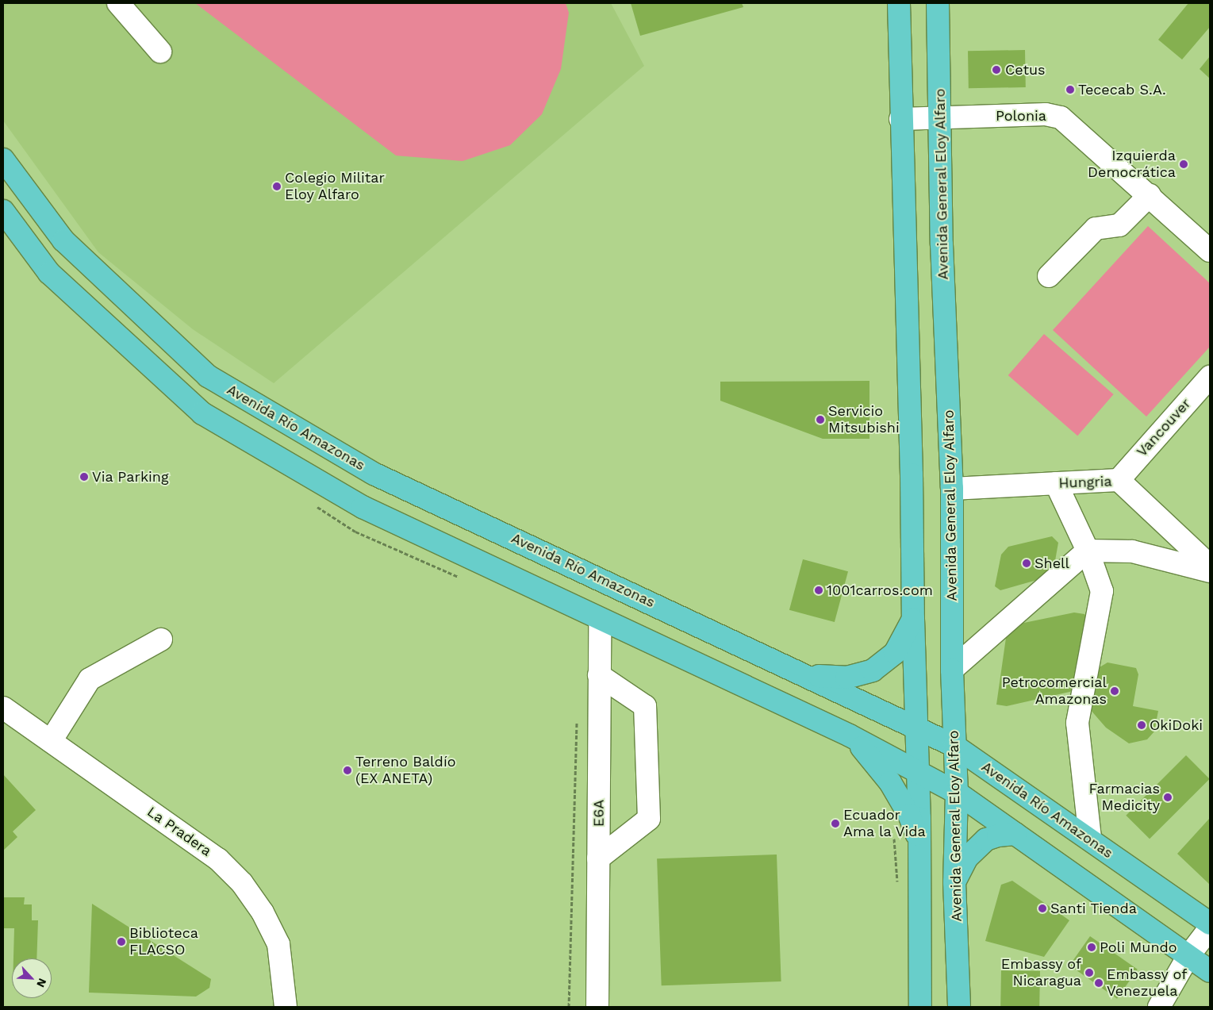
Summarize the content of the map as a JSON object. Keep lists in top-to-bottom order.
{
  "streets": {
    "main road": ["Avenida General Eloy Alfaro", "Avenida Río Amazonas"],
    "street": [
      "Polonia",
      "Vancouver",
      "Hungria",
      "E6A",
      "La Pradera"
    ]
  },
  "crossings": [
    ["Polonia", "Avenida General Eloy Alfaro"],
    ["Avenida General Eloy Alfaro", "Avenida Río Amazonas"],
    ["Avenida General Eloy Alfaro", "Hungria"],
    ["Vancouver", "Hungria"]
  ],
  "places": [
    "Cetus",
    "Tececab S.A.",
    "Izquierda Democrática",
    "Colegio Militar Eloy Alfaro",
    "Servicio Mitsubishi",
    "Via Parking",
    "Shell",
    "1001carros.com",
    "Petrocomercial Amazonas",
    "OkiDoki",
    "Terreno Baldío (EX ANETA)",
    "Farmacias Medicity",
    "Ecuador Ama la Vida",
    "Santi Tienda",
    "Biblioteca FLACSO",
    "Poli Mundo",
    "Embassy of Nicaragua",
    "Embassy of Venezuela"
  ],
  "north": "bottom right"
}
